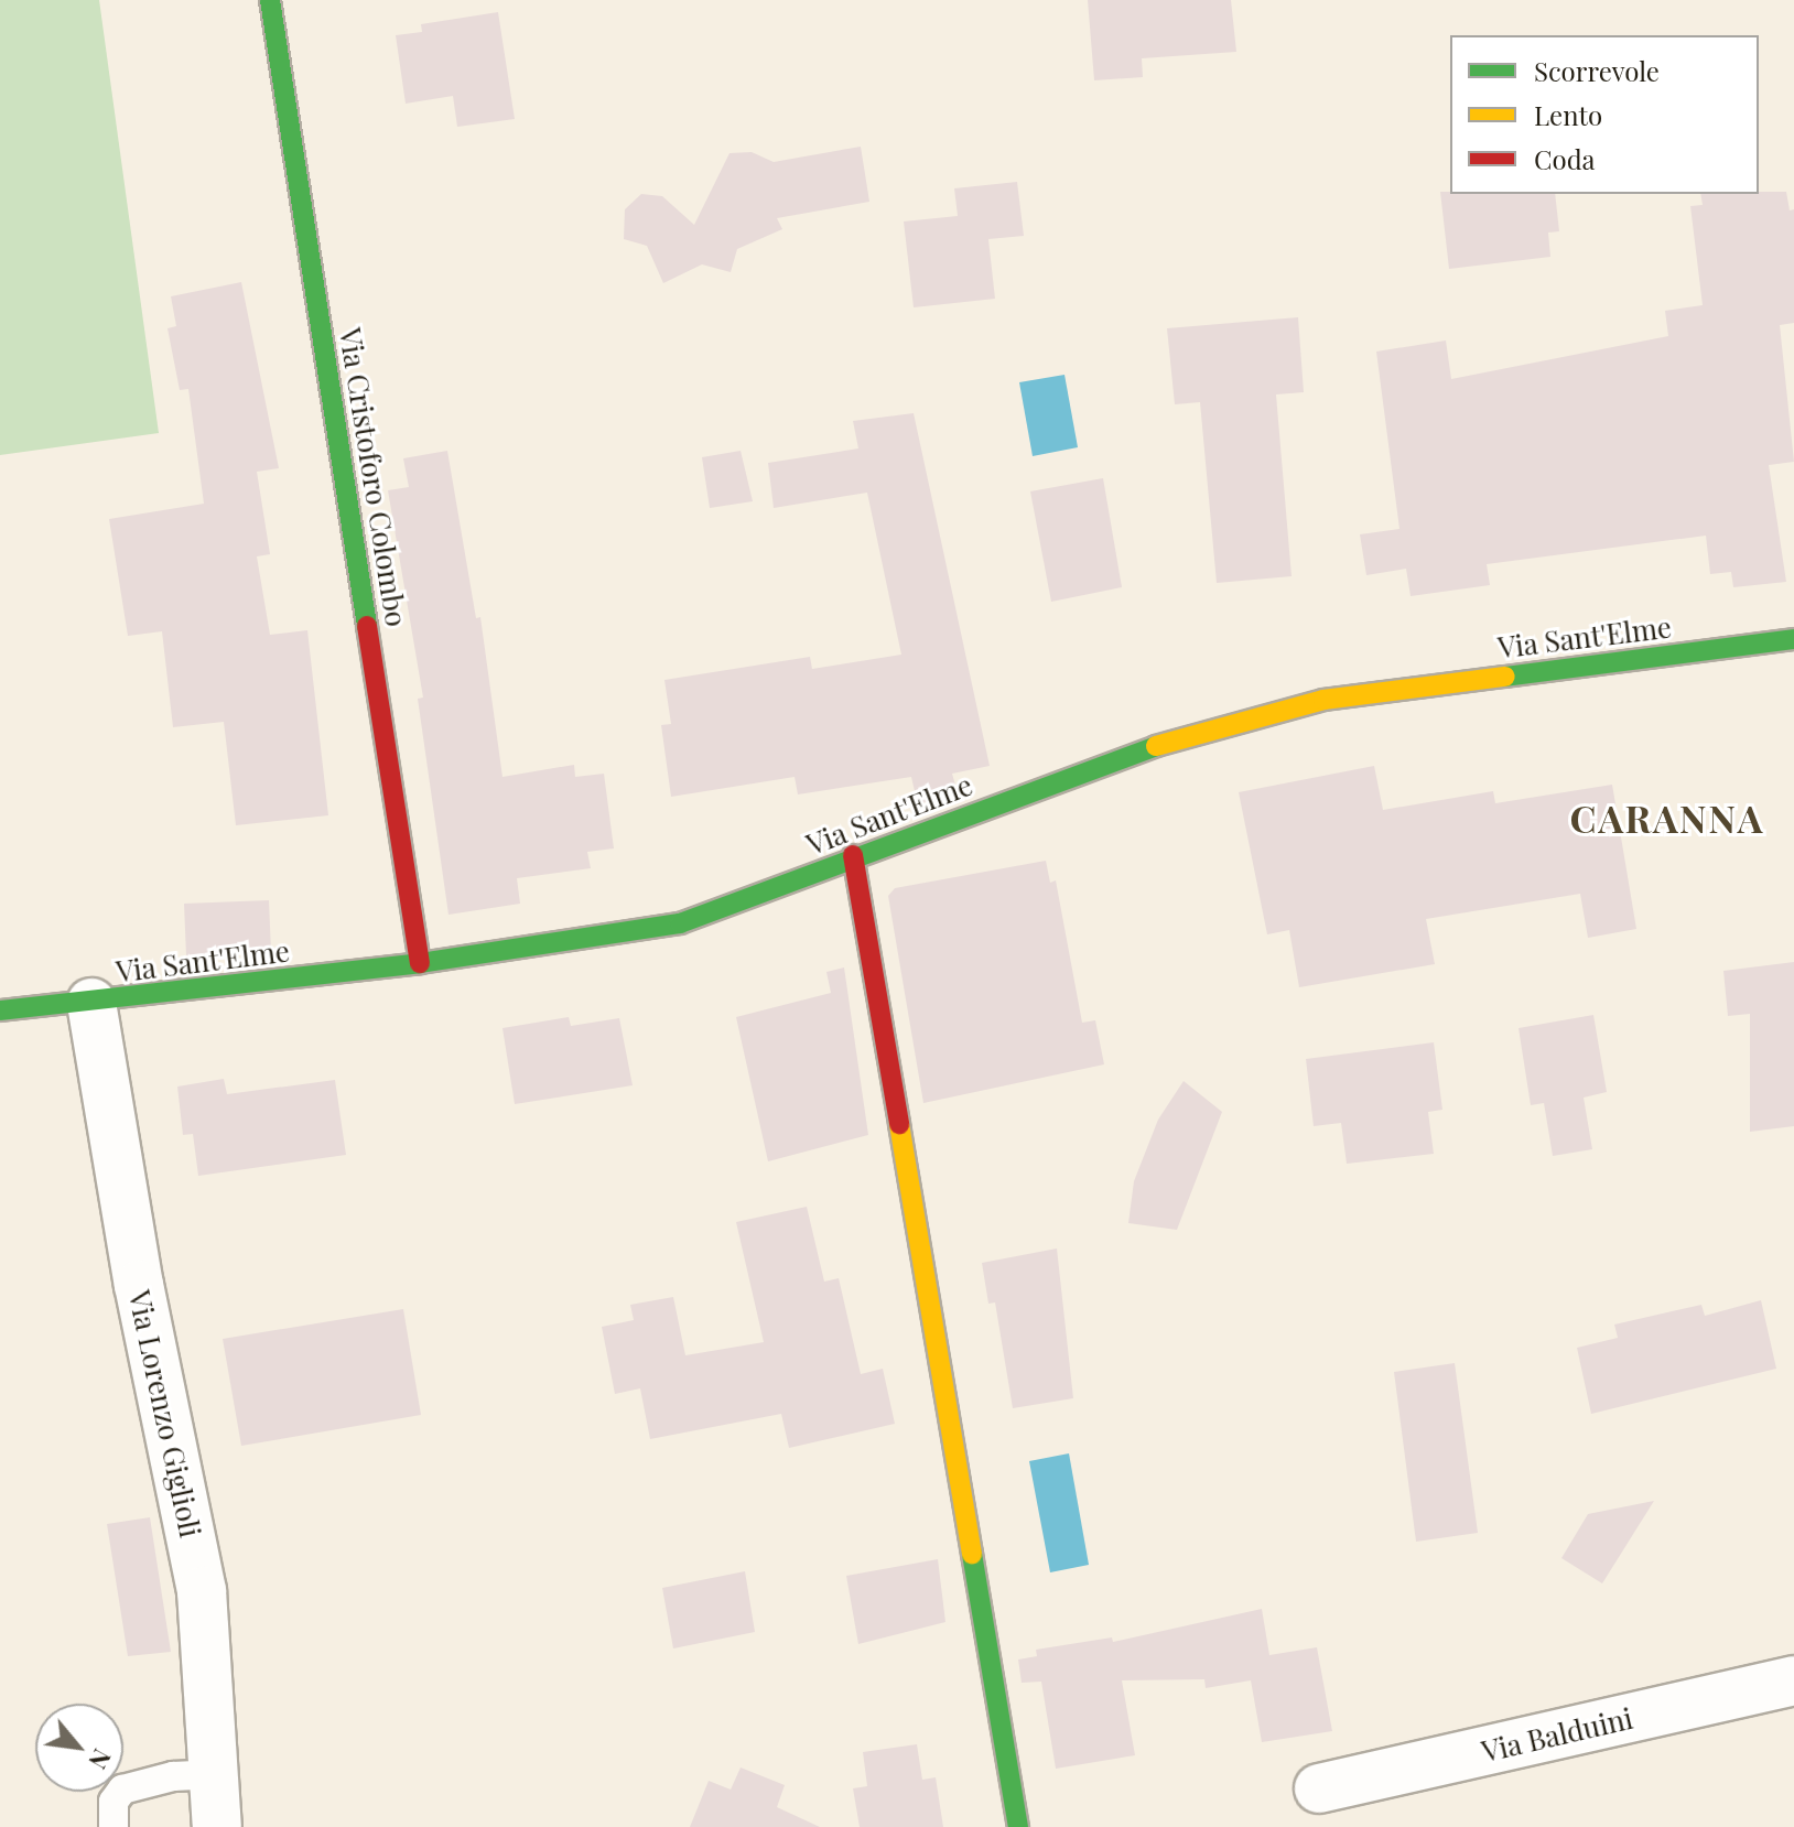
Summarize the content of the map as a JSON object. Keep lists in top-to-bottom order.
{
  "streets": {
    "street": [
      "Via Cristoforo Colombo",
      "Via Sant'Elme",
      "Via Lorenzo Giglioli",
      "Via Balduini"
    ]
  },
  "crossings": [
    ["Via Cristoforo Colombo", "Via Sant'Elme"],
    ["Via Sant'Elme", "Via Lorenzo Giglioli"]
  ],
  "districts": ["CARANNA"],
  "legend": ["Scorrevole", "Lento", "Coda"],
  "north": "bottom right"
}
